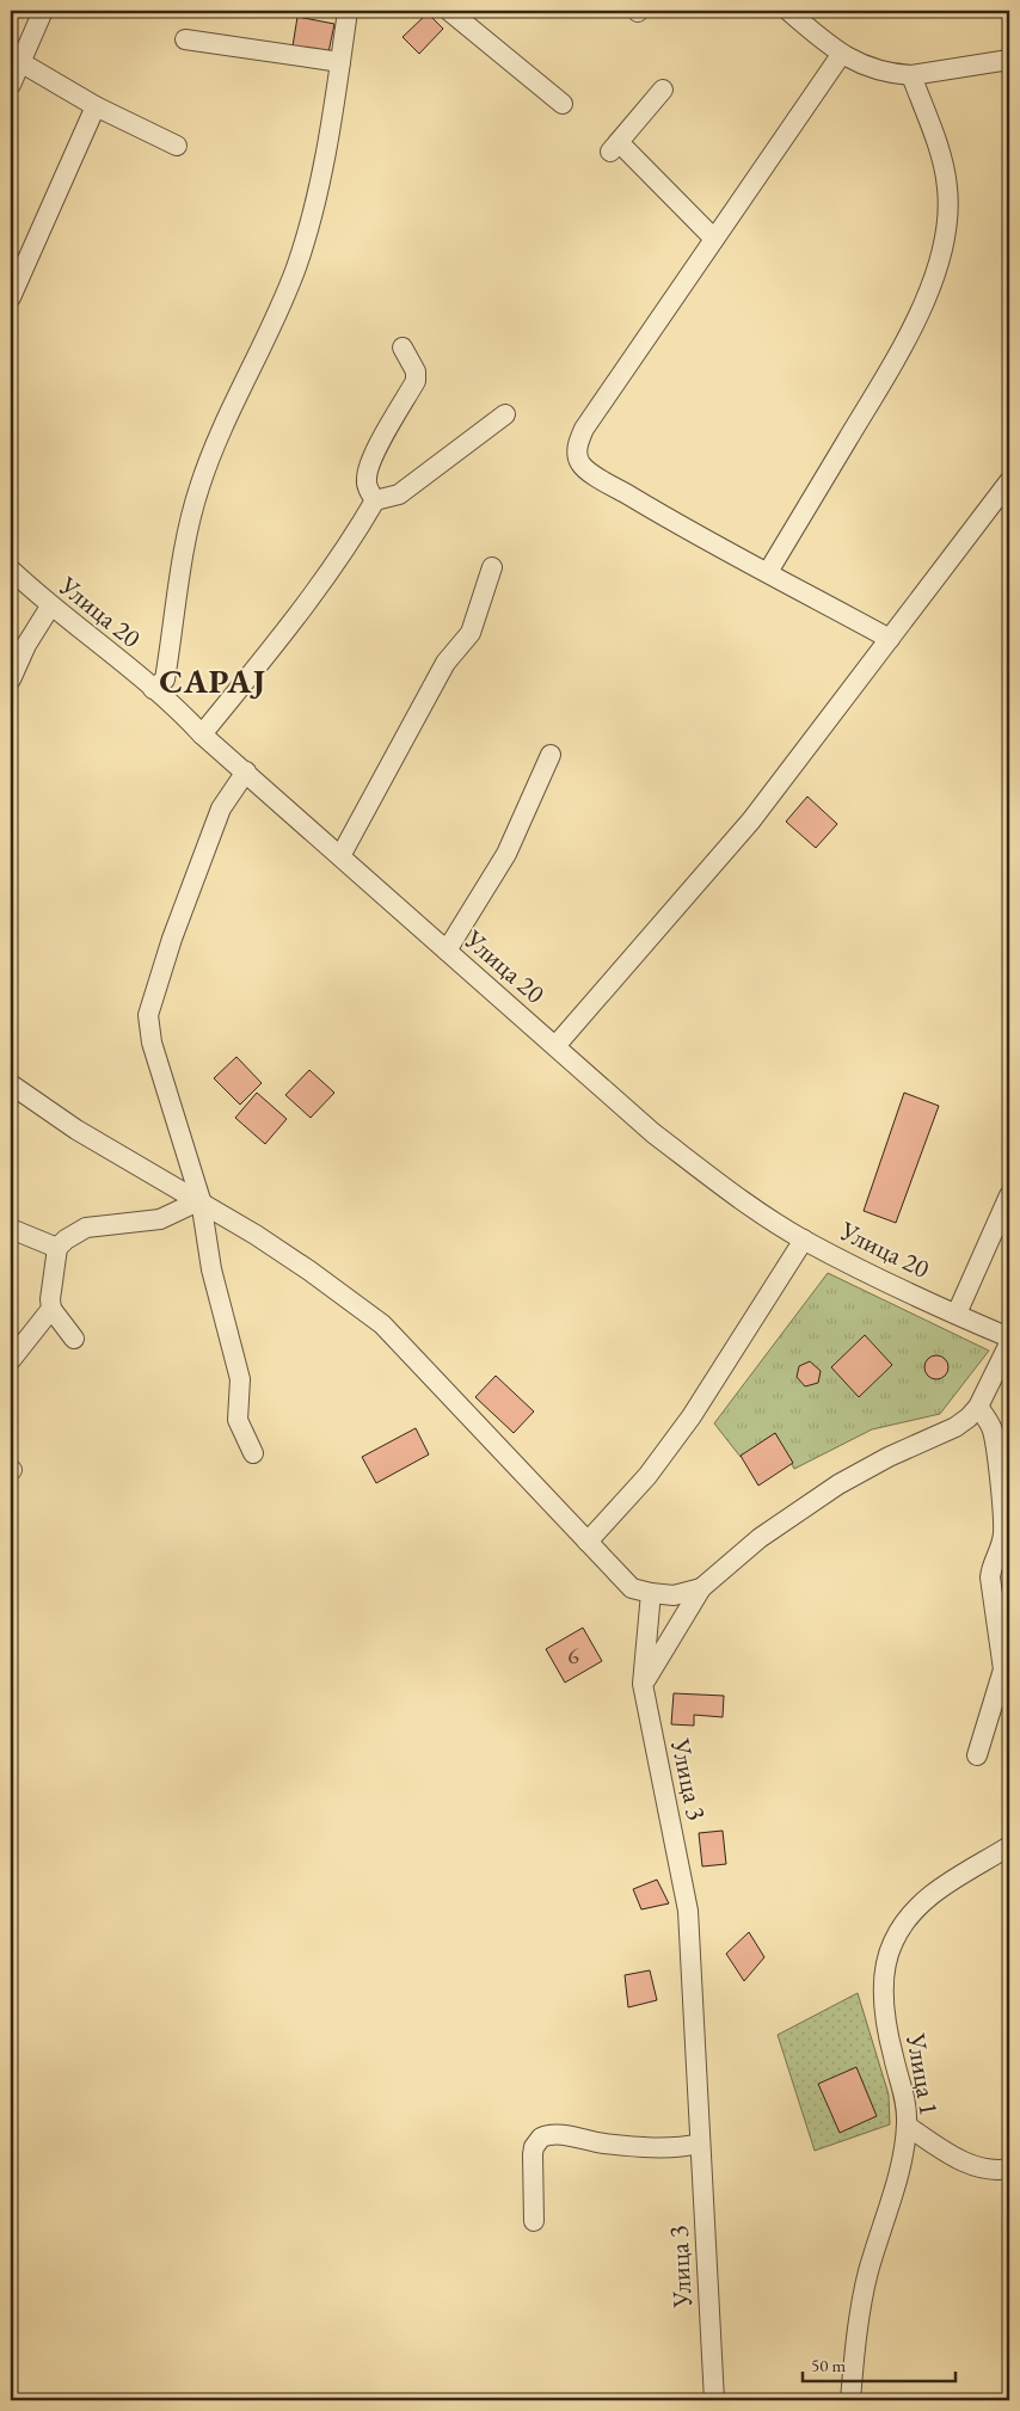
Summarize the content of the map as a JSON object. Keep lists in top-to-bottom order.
{
  "streets": {
    "street": ["Улица 20", "Улица 3", "Улица 1"]
  },
  "districts": ["САРАЈ"],
  "house_numbers": ["6"],
  "scale_bar": "50 m"
}
